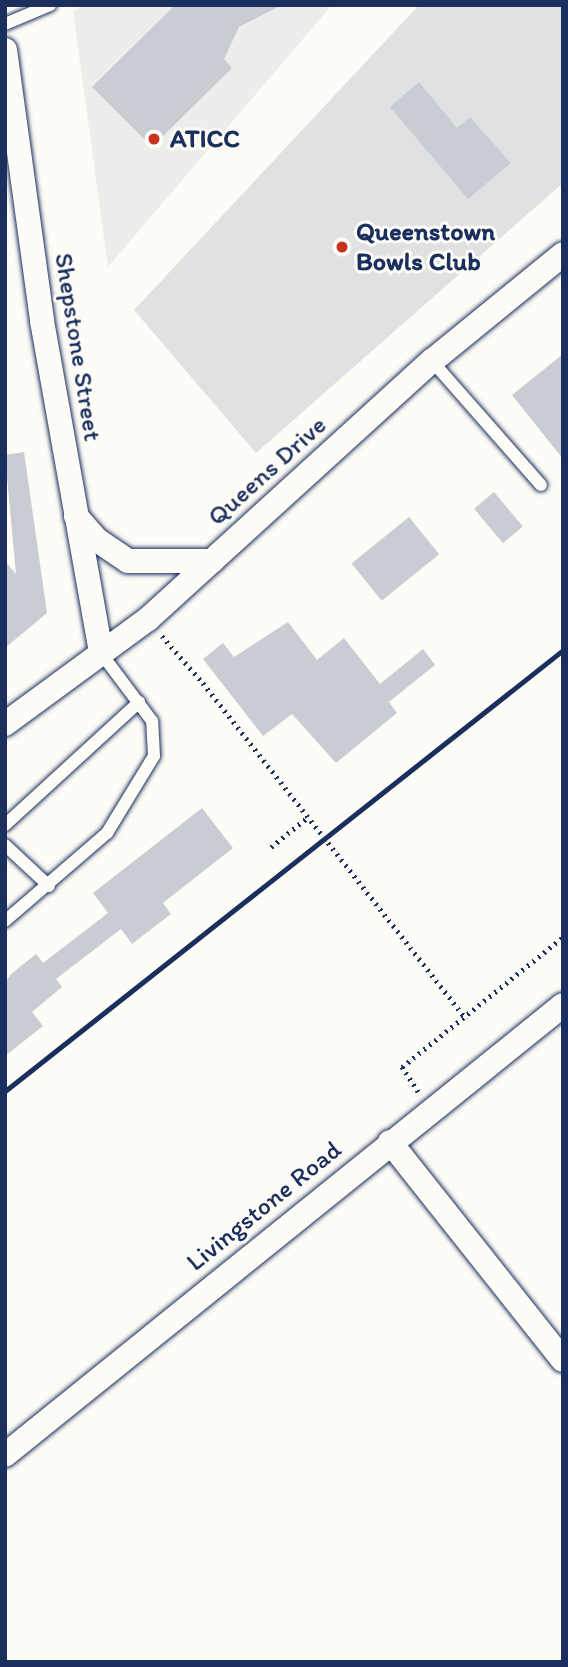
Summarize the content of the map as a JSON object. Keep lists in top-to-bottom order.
{
  "streets": {
    "street": ["Shepstone Street", "Queens Drive", "Livingstone Road"]
  },
  "crossings": [
    ["Shepstone Street", "Queens Drive"]
  ],
  "places": ["ATICC", "Queenstown Bowls Club"]
}
